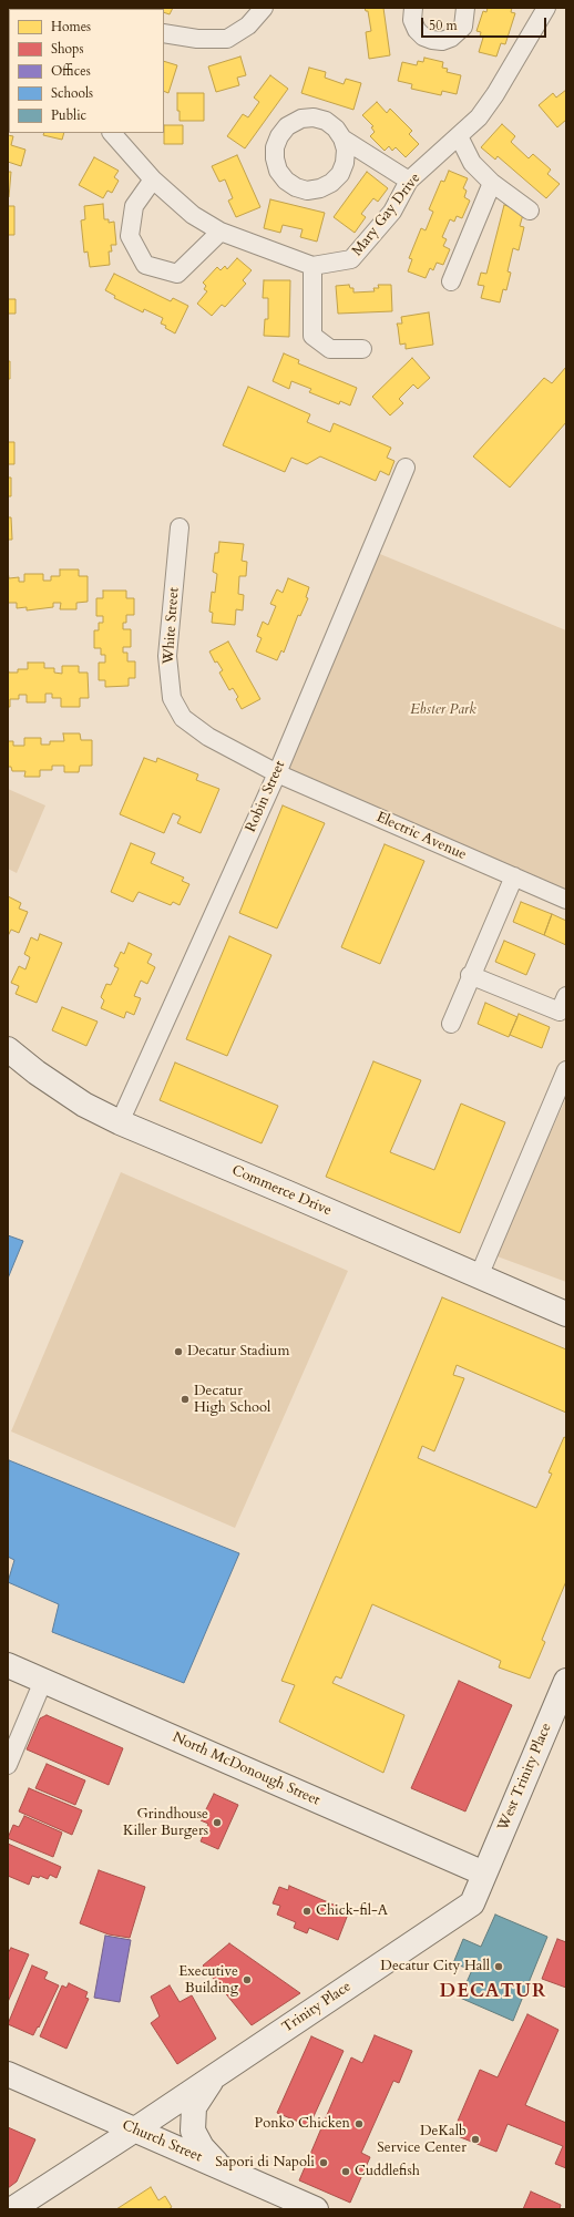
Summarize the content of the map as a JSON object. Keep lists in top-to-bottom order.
{
  "streets": {
    "street": [
      "Mary Gay Drive",
      "White Street",
      "Robin Street",
      "Electric Avenue",
      "Commerce Drive",
      "North McDonough Street",
      "West Trinity Place",
      "Trinity Place",
      "Church Street"
    ]
  },
  "crossings": [
    ["White Street", "Robin Street"],
    ["White Street", "Electric Avenue"],
    ["Robin Street", "Electric Avenue"],
    ["Robin Street", "Commerce Drive"],
    ["North McDonough Street", "West Trinity Place"],
    ["North McDonough Street", "Trinity Place"],
    ["West Trinity Place", "Trinity Place"],
    ["Trinity Place", "Church Street"]
  ],
  "districts": ["DECATUR"],
  "parks": ["Ebster Park"],
  "places": [
    "Decatur Stadium",
    "Decatur High School",
    "Grindhouse Killer Burgers",
    "Chick-fil-A",
    "Decatur City Hall",
    "Executive Building",
    "Ponko Chicken",
    "DeKalb Service Center",
    "Sapori di Napoli",
    "Cuddlefish"
  ],
  "legend": [
    "Homes",
    "Shops",
    "Offices",
    "Schools",
    "Public"
  ],
  "scale_bar": "50 m"
}
